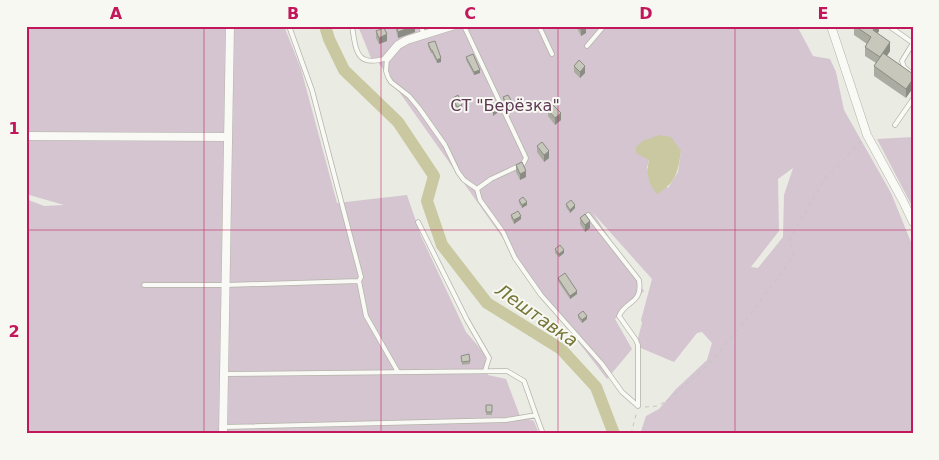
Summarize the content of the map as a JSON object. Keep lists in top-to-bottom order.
{
  "water": ["Лештавка"],
  "parks": ["СТ \"Берёзка\""],
  "grid": {
    "columns": [
      "A",
      "B",
      "C",
      "D",
      "E"
    ],
    "rows": ["1", "2"]
  }
}
